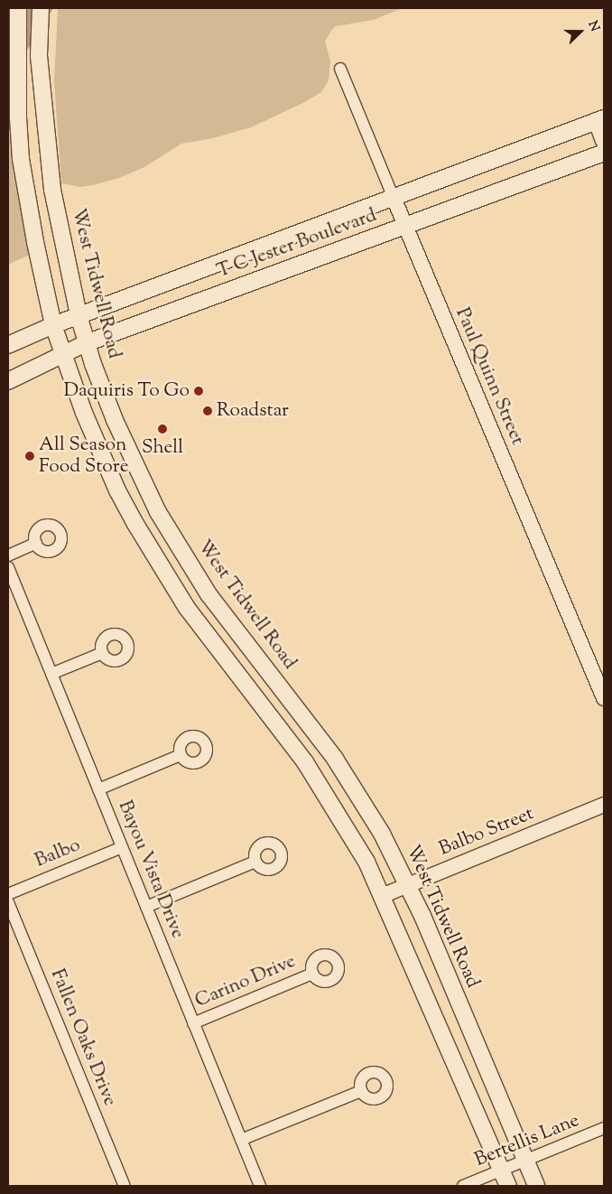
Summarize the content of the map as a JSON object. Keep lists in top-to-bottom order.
{
  "streets": {
    "main road": ["T C Jester Boulevard", "West Tidwell Road"],
    "street": [
      "Paul Quinn Street",
      "Balbo Street",
      "Balbo",
      "Bayou Vista Drive",
      "Carino Drive",
      "Fallen Oaks Drive",
      "Bertellis Lane"
    ]
  },
  "crossings": [
    ["T C Jester Boulevard", "West Tidwell Road"],
    ["T C Jester Boulevard", "Paul Quinn Street"],
    ["West Tidwell Road", "Balbo Street"],
    ["West Tidwell Road", "Bertellis Lane"],
    ["Balbo", "Bayou Vista Drive"],
    ["Bayou Vista Drive", "Carino Drive"]
  ],
  "places": [
    "Daquiris To Go",
    "Roadstar",
    "Shell",
    "All Season Food Store"
  ],
  "north": "right"
}
